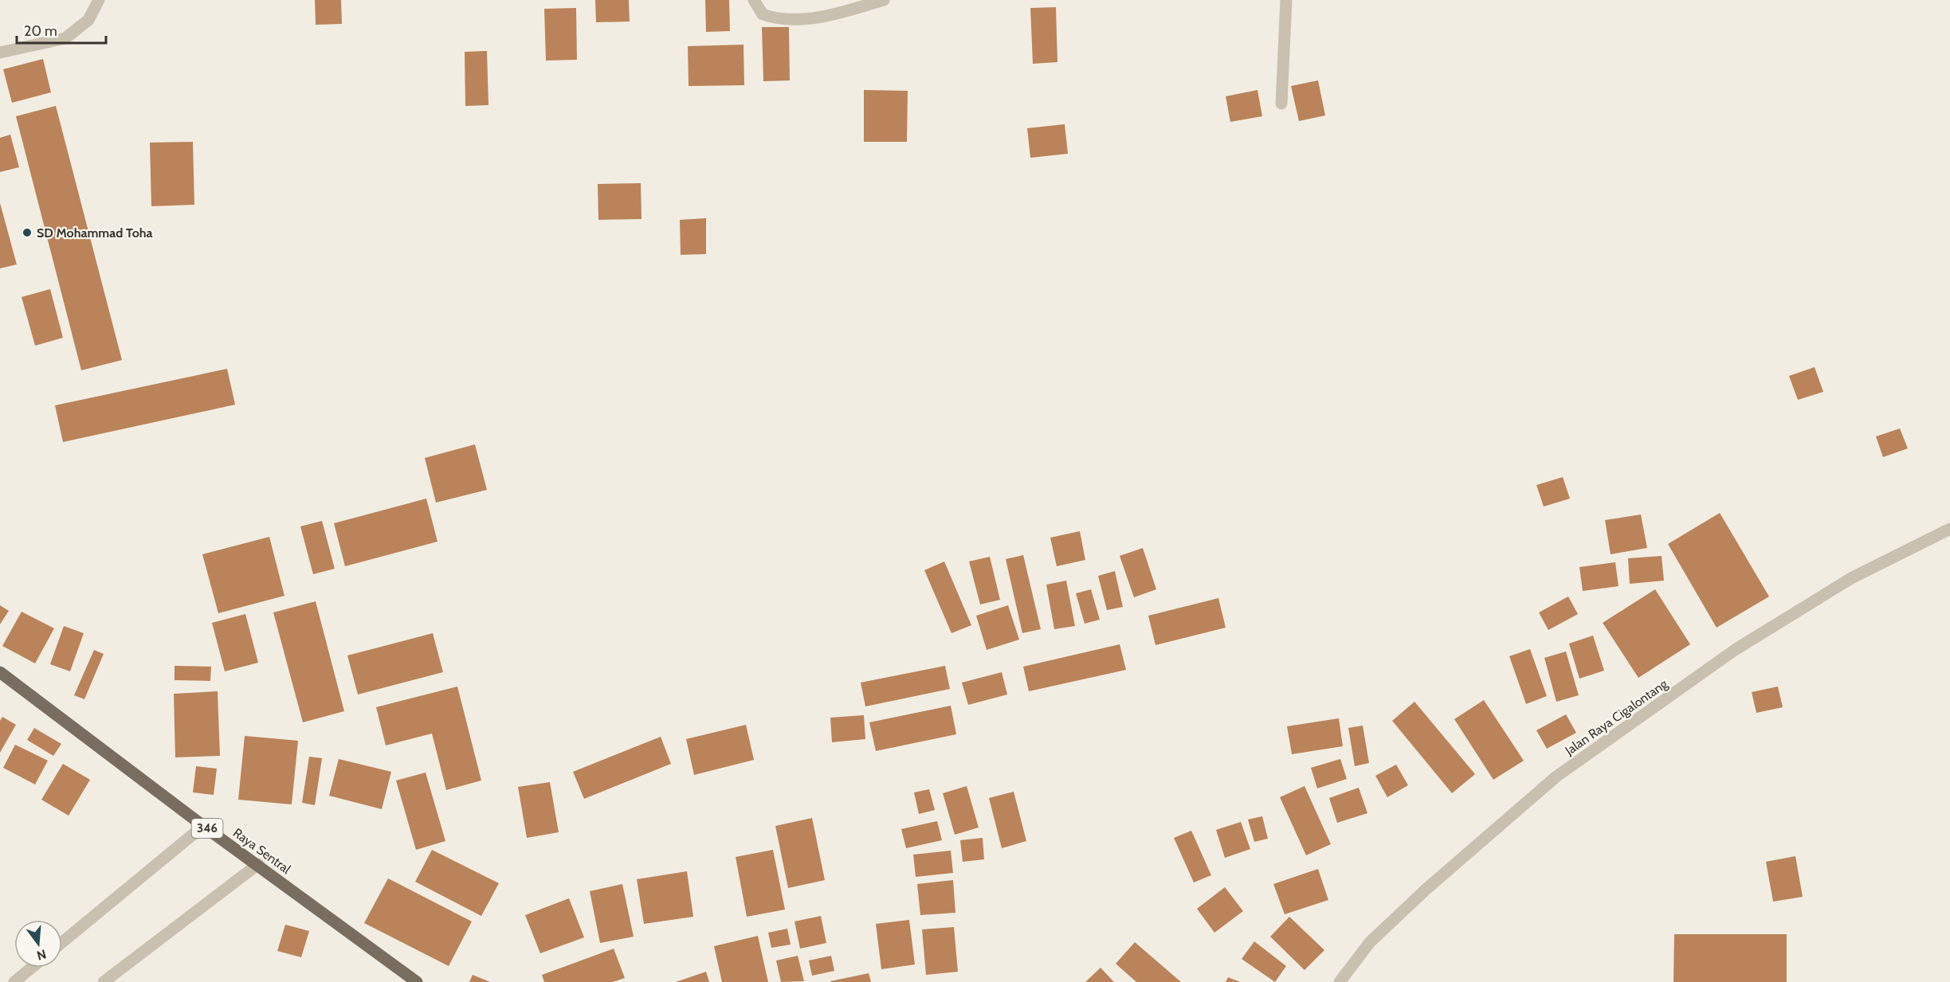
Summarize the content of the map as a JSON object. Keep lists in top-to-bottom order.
{
  "streets": {
    "main road": ["346", "Raya Sentral"],
    "street": ["Jalan Raya Cigalontang"]
  },
  "places": ["SD Mohammad Toha"],
  "scale_bar": "20 m",
  "north": "bottom"
}
